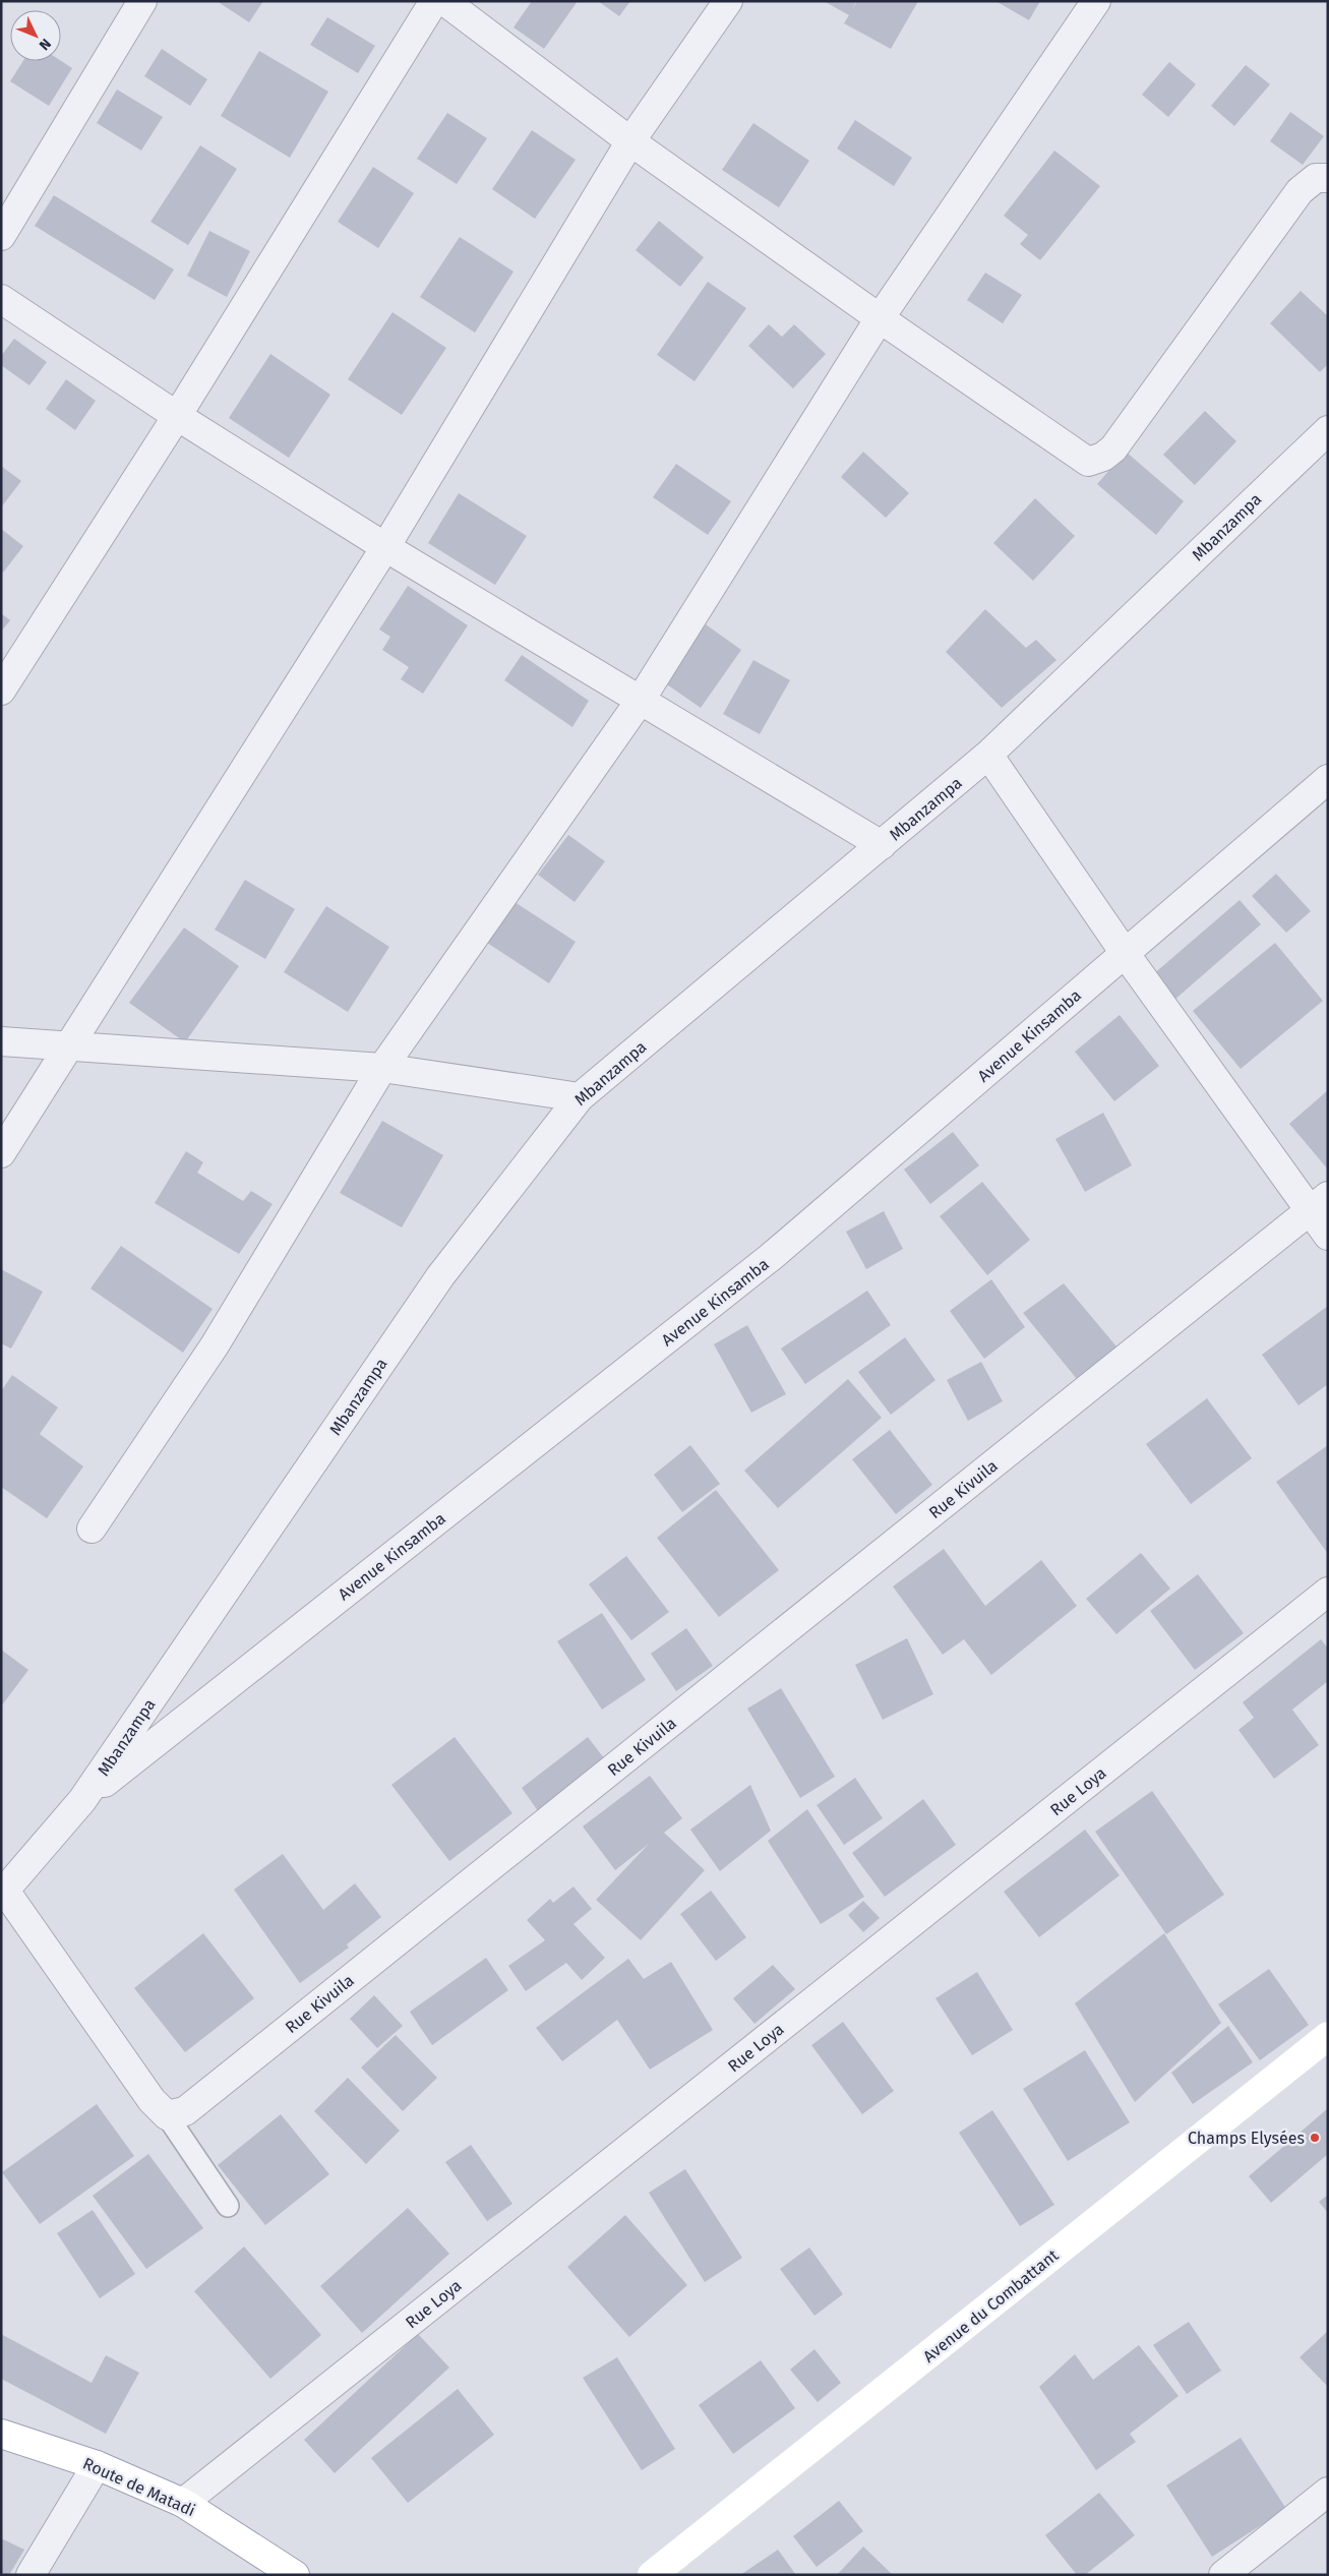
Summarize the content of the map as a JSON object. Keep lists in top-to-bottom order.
{
  "streets": {
    "street": [
      "Mbanzampa",
      "Avenue Kinsamba",
      "Rue Kivuila",
      "Rue Loya",
      "Avenue du Combattant",
      "Route de Matadi"
    ]
  },
  "crossings": [
    ["Mbanzampa", "Avenue Kinsamba"],
    ["Rue Loya", "Route de Matadi"]
  ],
  "places": ["Champs Elysées"],
  "north": "bottom right"
}
